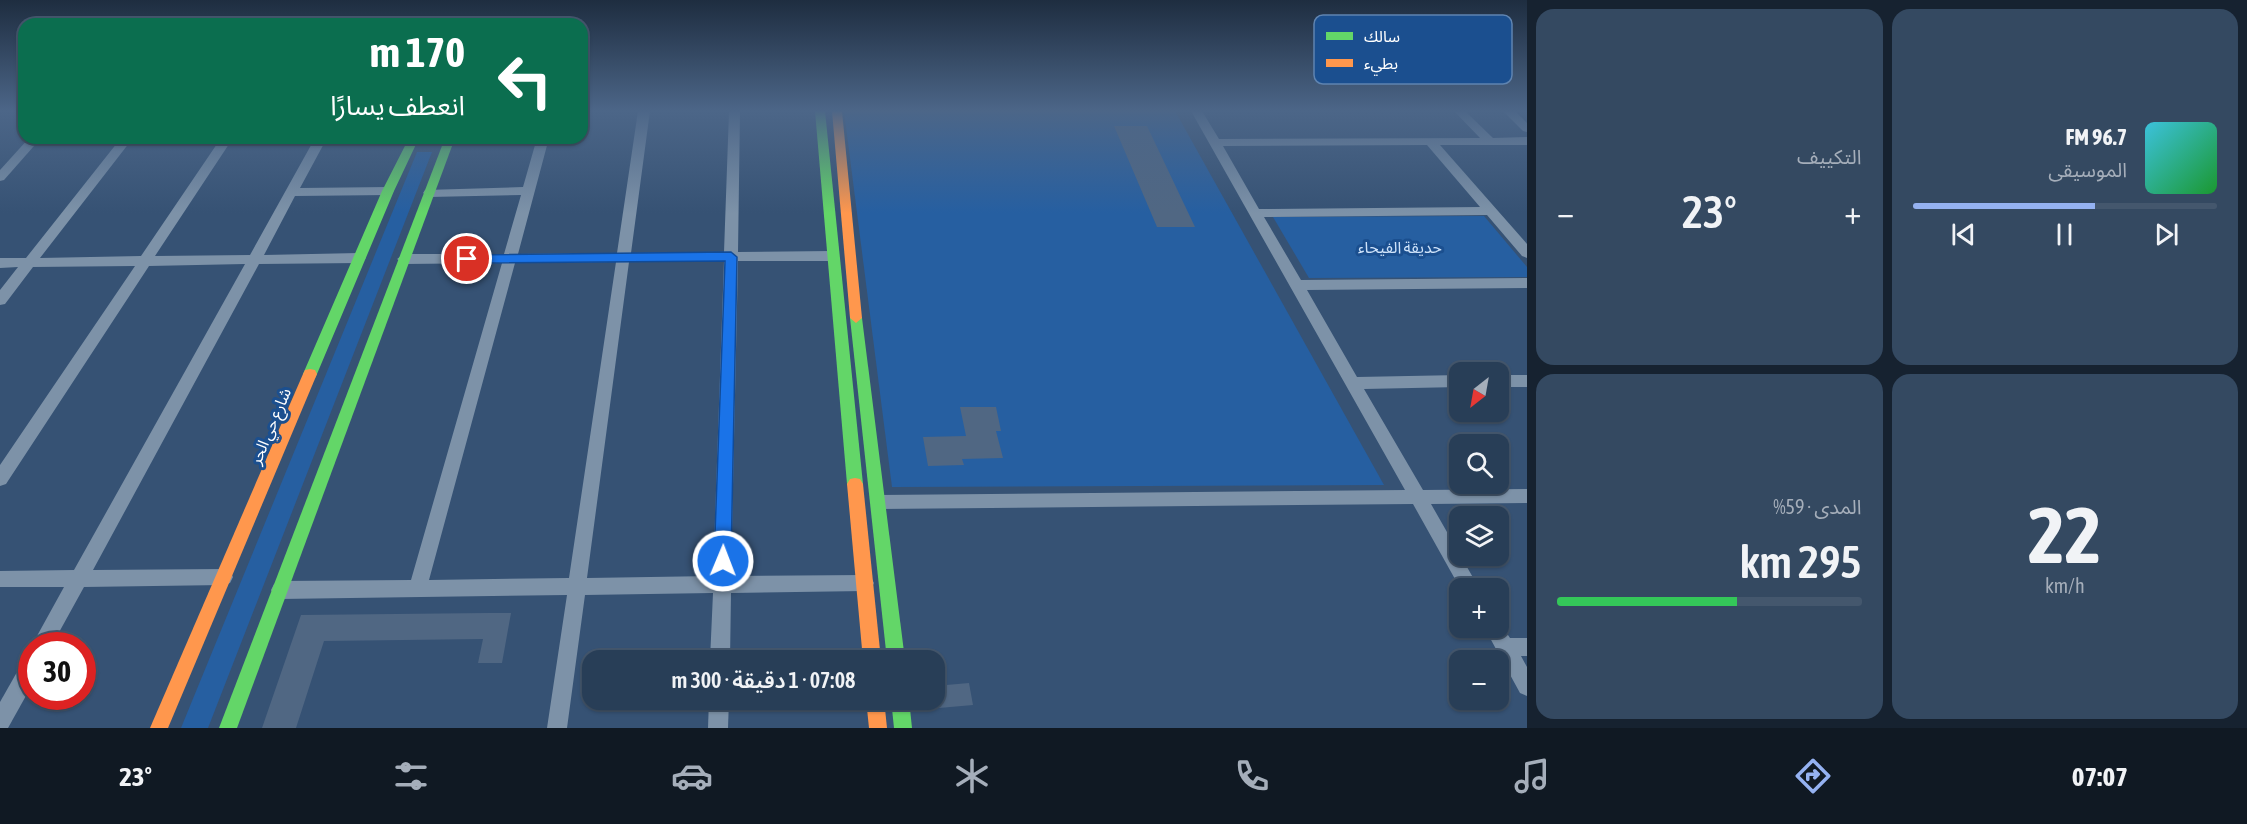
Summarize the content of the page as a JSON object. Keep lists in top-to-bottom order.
{
  "streets": {
    "street": ["شارع حي الحر"]
  },
  "parks": ["حديقة الفيحاء"],
  "legend": ["سالك", "بطيء"],
  "north": "bottom left",
  "page": {
    "tile": [
      "التكييف",
      ["22", "km/h"],
      ["المدى · 59%", "295 km"]
    ],
    "turn": ["170 m", "انعطف يسارًا"],
    "song": ["96.7 FM", "الموسيقى"],
    "heat": ["−", "23°", "+"],
    "map_buttons": ["+", "−"],
    "limit": "30",
    "trip": "07:08 · 1 دقيقة · 300 m",
    "tabs": ["07:07", "23°"]
  }
}
